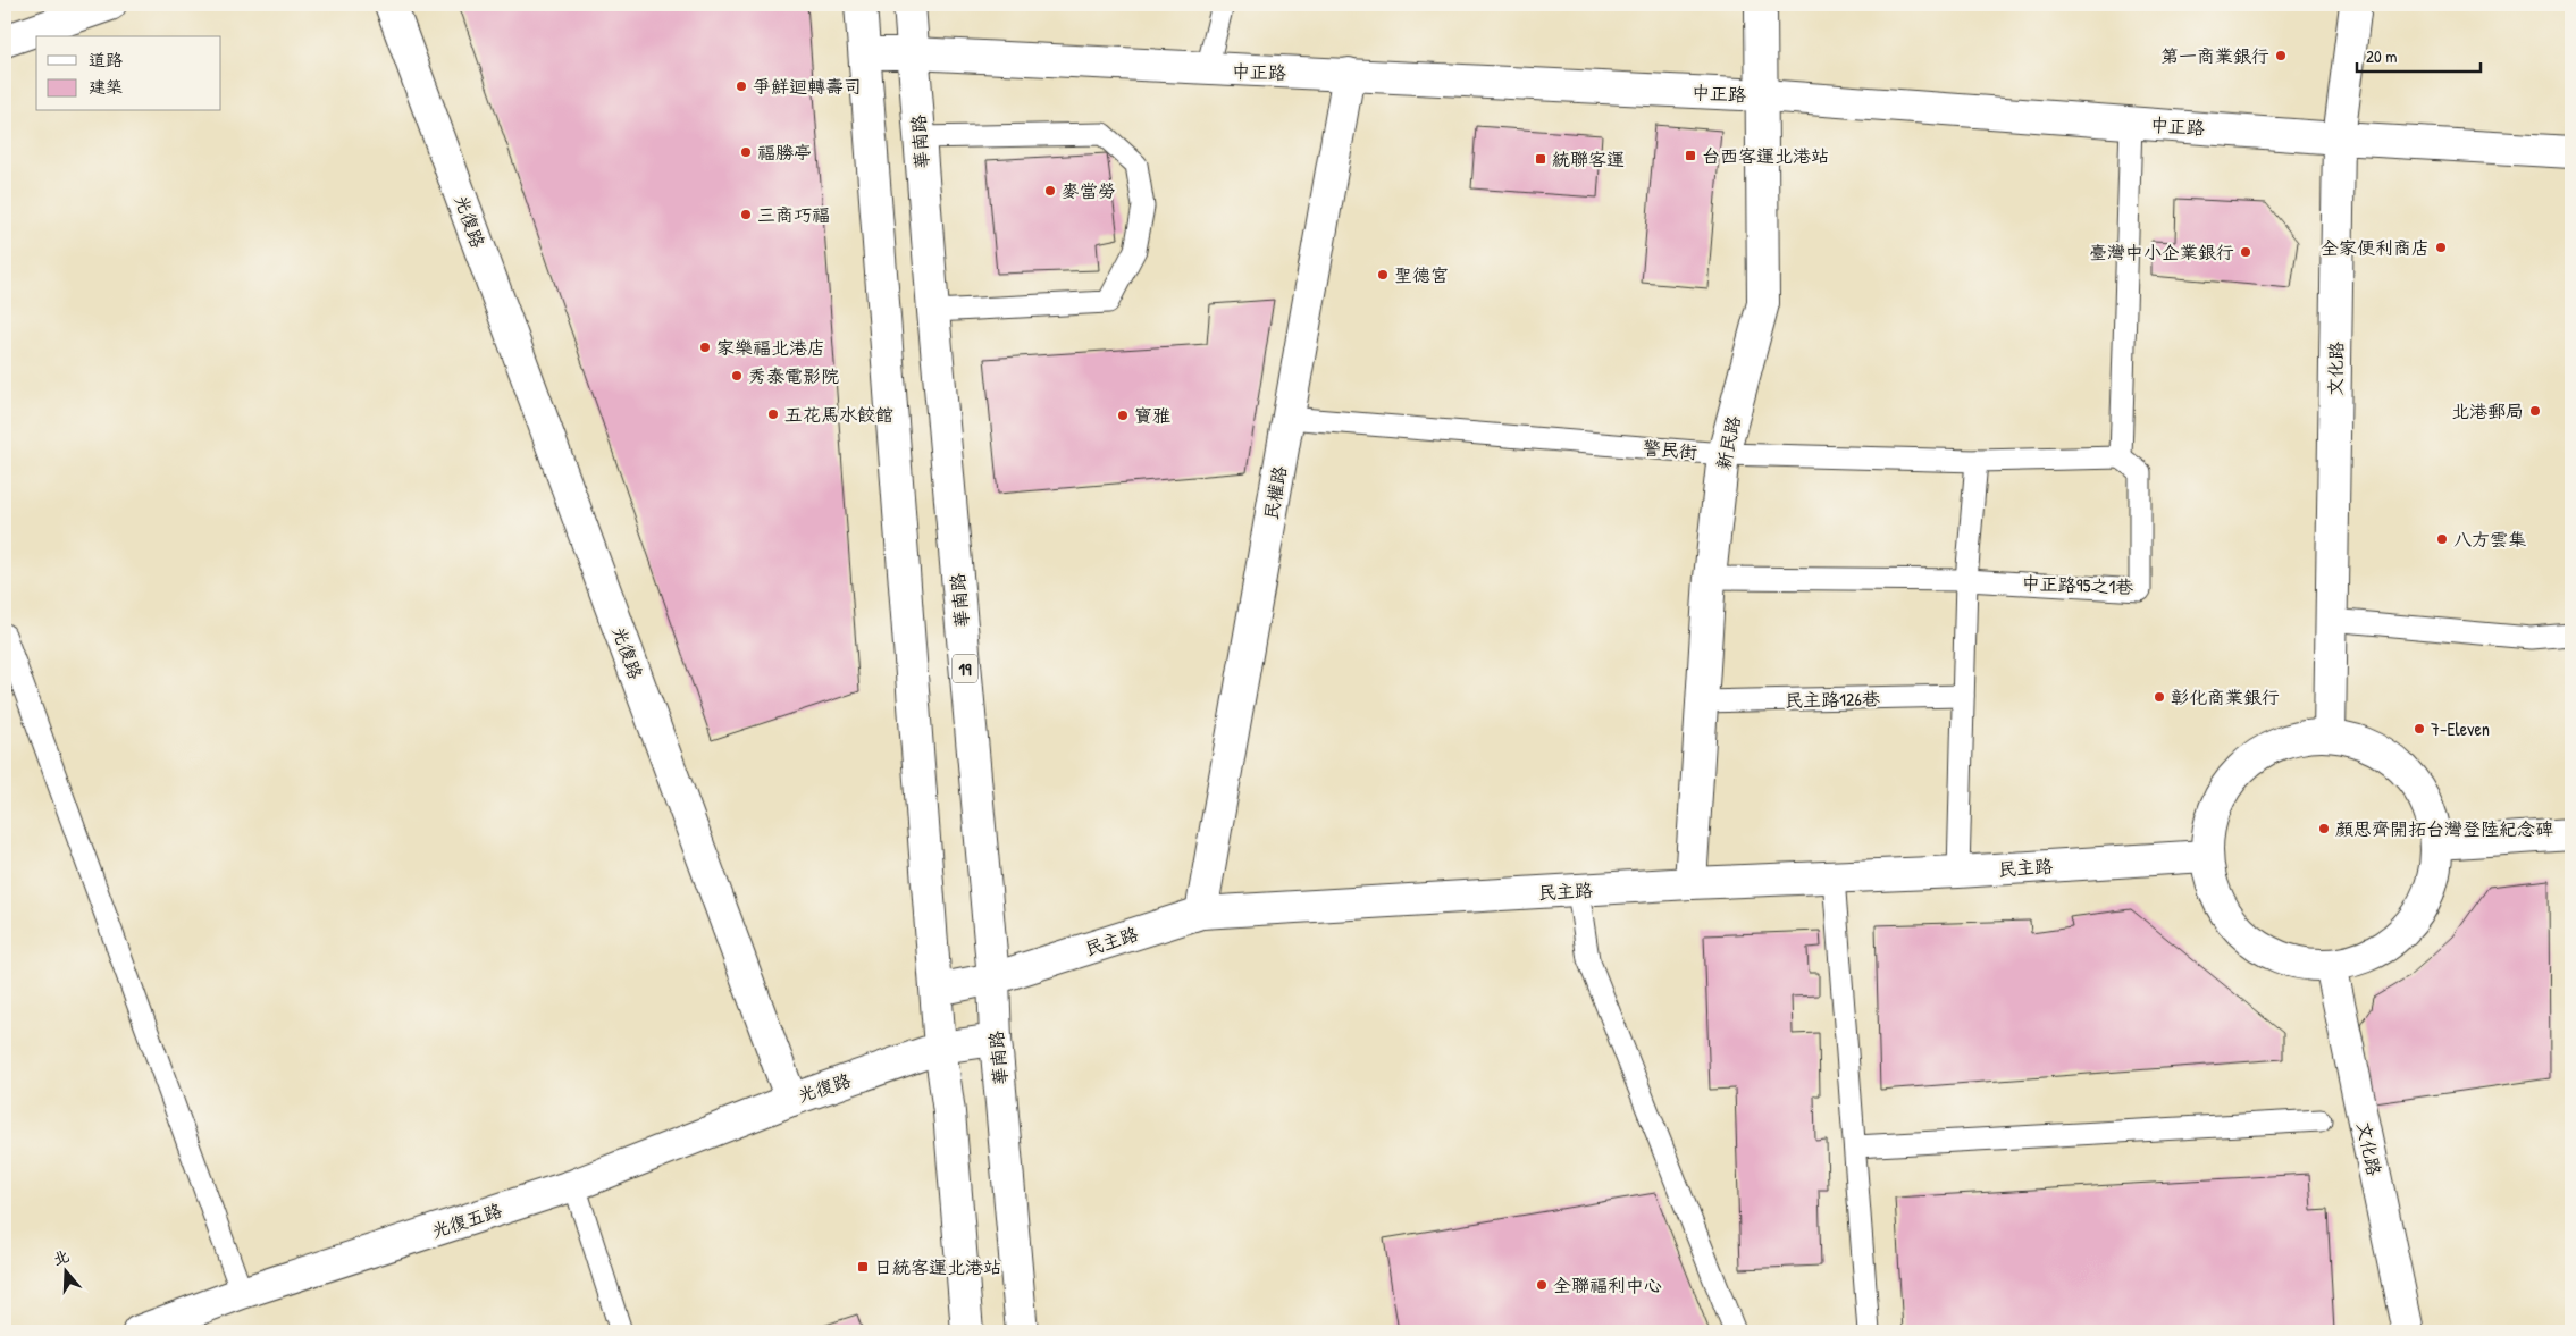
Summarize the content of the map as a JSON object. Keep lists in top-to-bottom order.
{
  "streets": {
    "street": [
      "中正路",
      "華南路",
      "光復路",
      "文化路",
      "新民路",
      "民權路",
      "19",
      "民主路",
      "光復五路"
    ],
    "lane": ["警民街", "中正路95之1巷", "民主路126巷"]
  },
  "crossings": [
    ["中正路", "華南路"],
    ["中正路", "文化路"],
    ["中正路", "新民路"],
    ["中正路", "民權路"],
    ["華南路", "光復路"],
    ["華南路", "民主路"],
    ["光復路", "光復五路"],
    ["新民路", "警民街"],
    ["新民路", "中正路95之1巷"],
    ["新民路", "民主路126巷"],
    ["新民路", "民主路"],
    ["警民街", "民權路"],
    ["警民街", "中正路95之1巷"],
    ["民權路", "民主路"]
  ],
  "places": {
    "other": [
      "第一商業銀行",
      "爭鮮迴轉壽司",
      "福勝亭",
      "麥當勞",
      "三商巧福",
      "全家便利商店",
      "臺灣中小企業銀行",
      "聖德宮",
      "家樂福北港店",
      "秀泰電影院",
      "北港郵局",
      "五花馬水餃館",
      "寶雅",
      "八方雲集",
      "彰化商業銀行",
      "7-Eleven",
      "顏思齊開拓台灣登陸紀念碑",
      "全聯福利中心"
    ],
    "transit": ["台西客運北港站", "統聯客運", "日統客運北港站"]
  },
  "legend": ["道路", "建築"],
  "scale_bar": "20 m",
  "north": "top"
}
